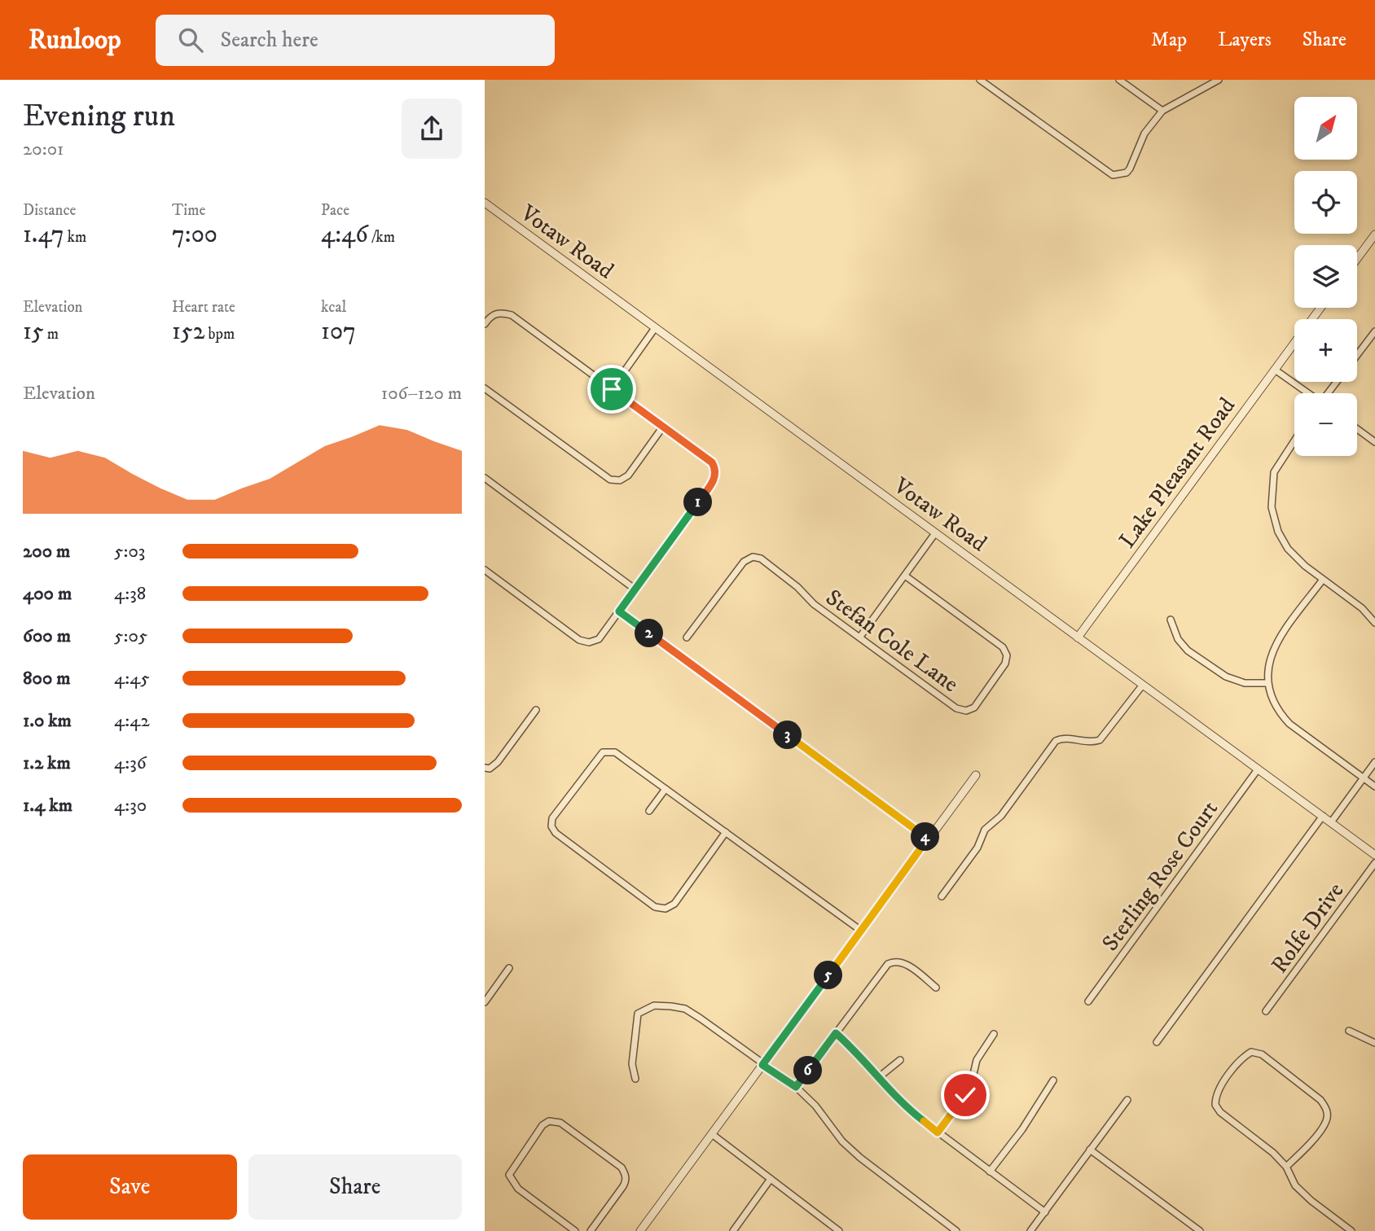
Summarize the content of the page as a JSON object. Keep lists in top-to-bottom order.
{
  "streets": {
    "street": [
      "Votaw Road",
      "Lake Pleasant Road",
      "Stefan Cole Lane",
      "Sterling Rose Court",
      "Rolfe Drive"
    ]
  },
  "crossings": [
    ["Votaw Road", "Lake Pleasant Road"],
    ["Votaw Road", "Sterling Rose Court"]
  ],
  "north": "top right",
  "page": {
    "header": "Runloop",
    "search": "Search here",
    "nav": ["Map", "Layers", "Share"],
    "heading": ["Evening run", "20:01"],
    "map_buttons": ["+", "−"],
    "stats": [
      ["Distance", "1.47 km"],
      ["Time", "7:00"],
      ["Pace", "4:46 /km"],
      ["Elevation", "15 m"],
      ["Heart rate", "152 bpm"],
      ["kcal", "107"]
    ],
    "chart": ["Elevation", "106–120 m"],
    "pins": [
      "1",
      "2",
      "3",
      "4",
      "5",
      "6"
    ],
    "list": [
      {
        "name": "200 m",
        "note": "5:03"
      },
      {
        "name": "400 m",
        "note": "4:38"
      },
      {
        "name": "600 m",
        "note": "5:05"
      },
      {
        "name": "800 m",
        "note": "4:45"
      },
      {
        "name": "1.0 km",
        "note": "4:42"
      },
      {
        "name": "1.2 km",
        "note": "4:36"
      },
      {
        "name": "1.4 km",
        "note": "4:30"
      }
    ],
    "buttons": ["Save", "Share"]
  }
}
